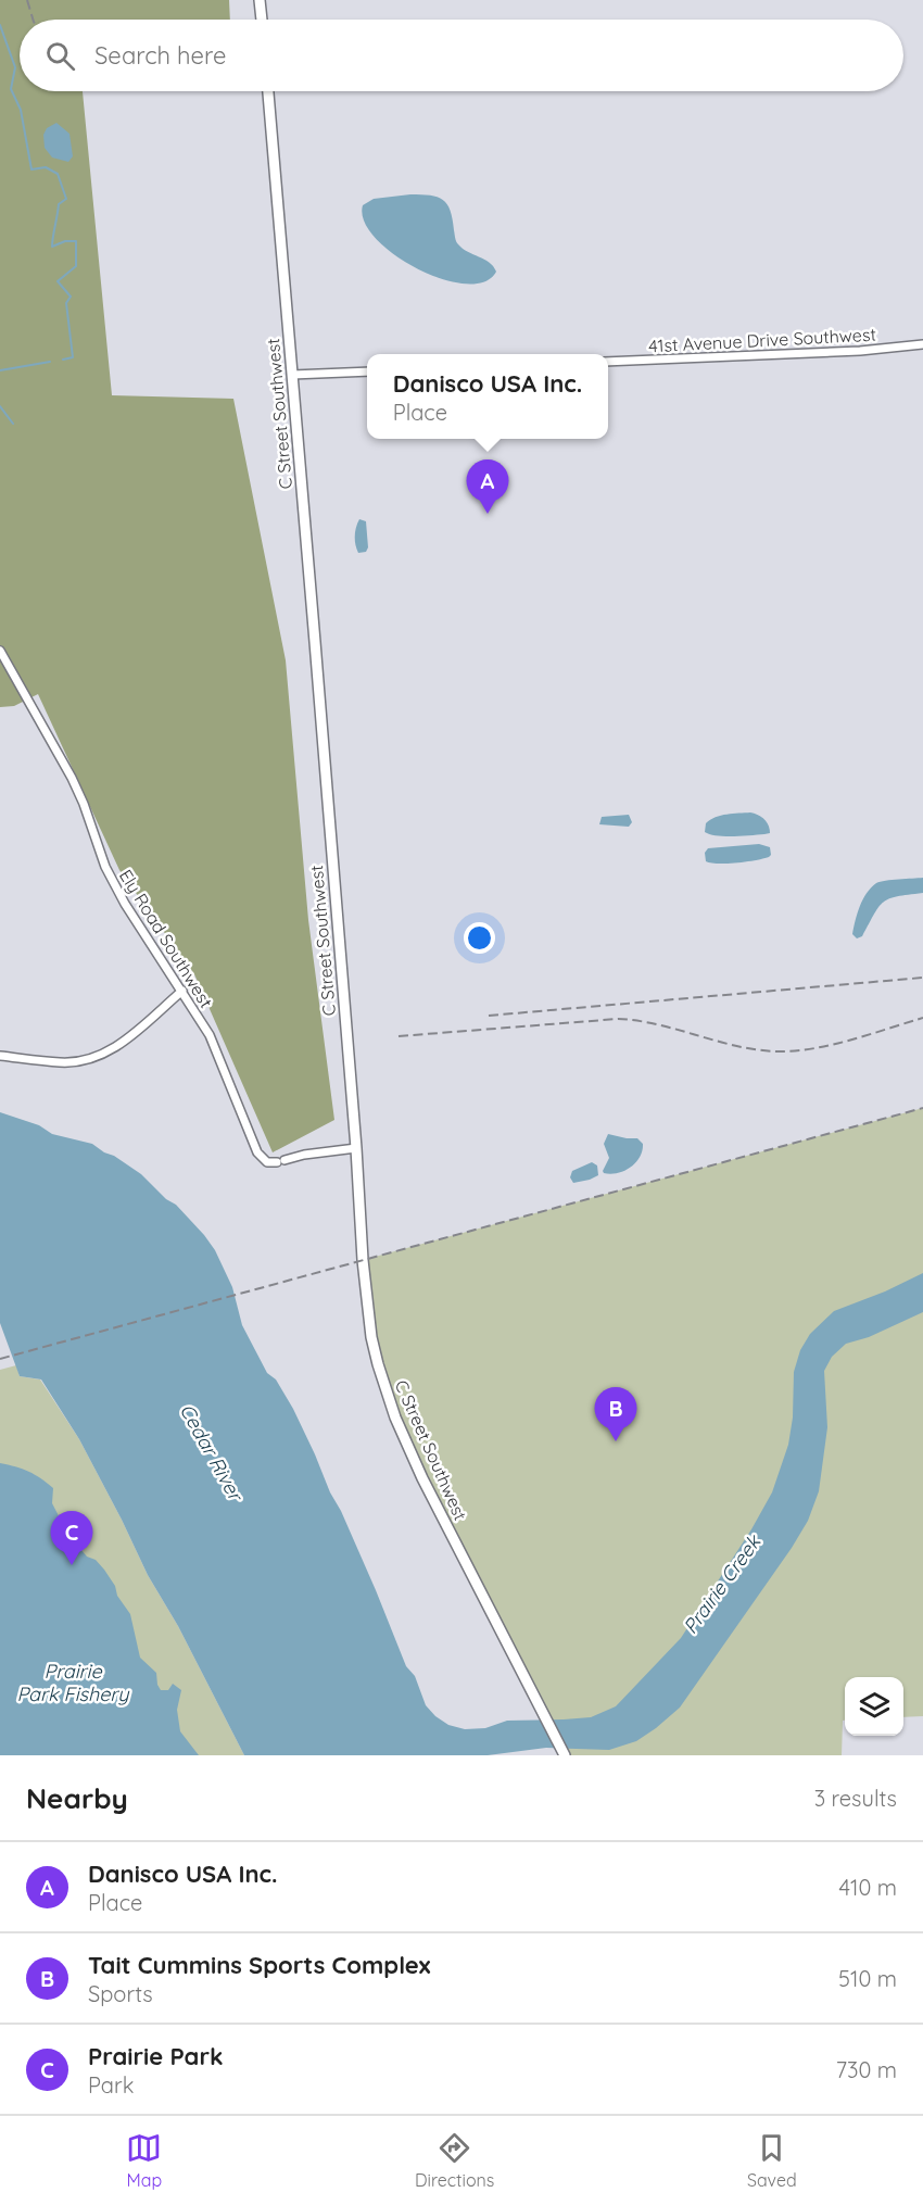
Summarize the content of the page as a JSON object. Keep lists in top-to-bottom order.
{
  "streets": {
    "main road": ["C Street Southwest"],
    "street": ["41st Avenue Drive Southwest", "Ely Road Southwest"]
  },
  "crossings": [
    ["C Street Southwest", "Ely Road Southwest"]
  ],
  "water": ["Cedar River", "Prairie Creek", "Prairie Park Fishery"],
  "page": {
    "search": "Search here",
    "popup": ["Danisco USA Inc.", "Place"],
    "pins": ["A", "B", "C"],
    "heading": ["Nearby", "3 results"],
    "list": [
      {
        "mark": "A",
        "name": "Danisco USA Inc.",
        "note": "Place",
        "value": "410 m"
      },
      {
        "mark": "B",
        "name": "Tait Cummins Sports Complex",
        "note": "Sports",
        "value": "510 m"
      },
      {
        "mark": "C",
        "name": "Prairie Park",
        "note": "Park",
        "value": "730 m"
      }
    ],
    "nav": ["Map", "Directions", "Saved"]
  }
}
